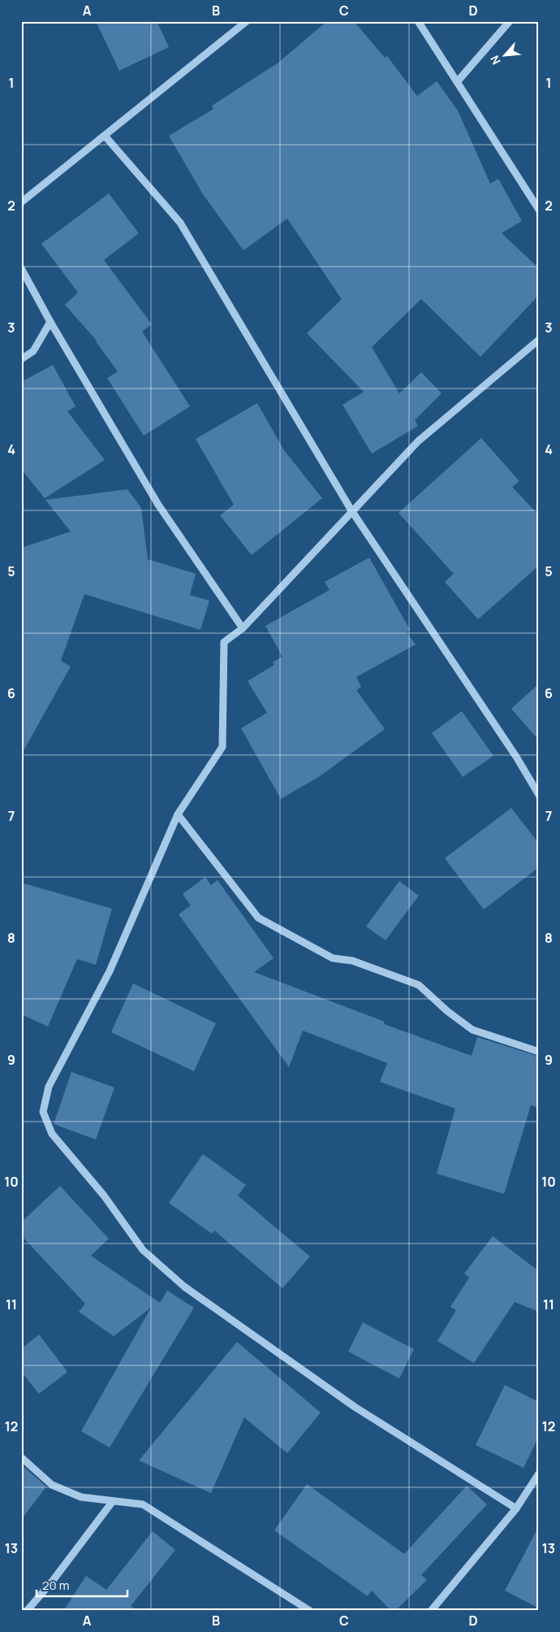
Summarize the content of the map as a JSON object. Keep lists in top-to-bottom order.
{
  "scale_bar": "20 m",
  "north": "bottom left",
  "grid": {
    "columns": [
      "A",
      "B",
      "C",
      "D"
    ],
    "rows": [
      "1",
      "2",
      "3",
      "4",
      "5",
      "6",
      "7",
      "8",
      "9",
      "10",
      "11",
      "12",
      "13"
    ]
  }
}
